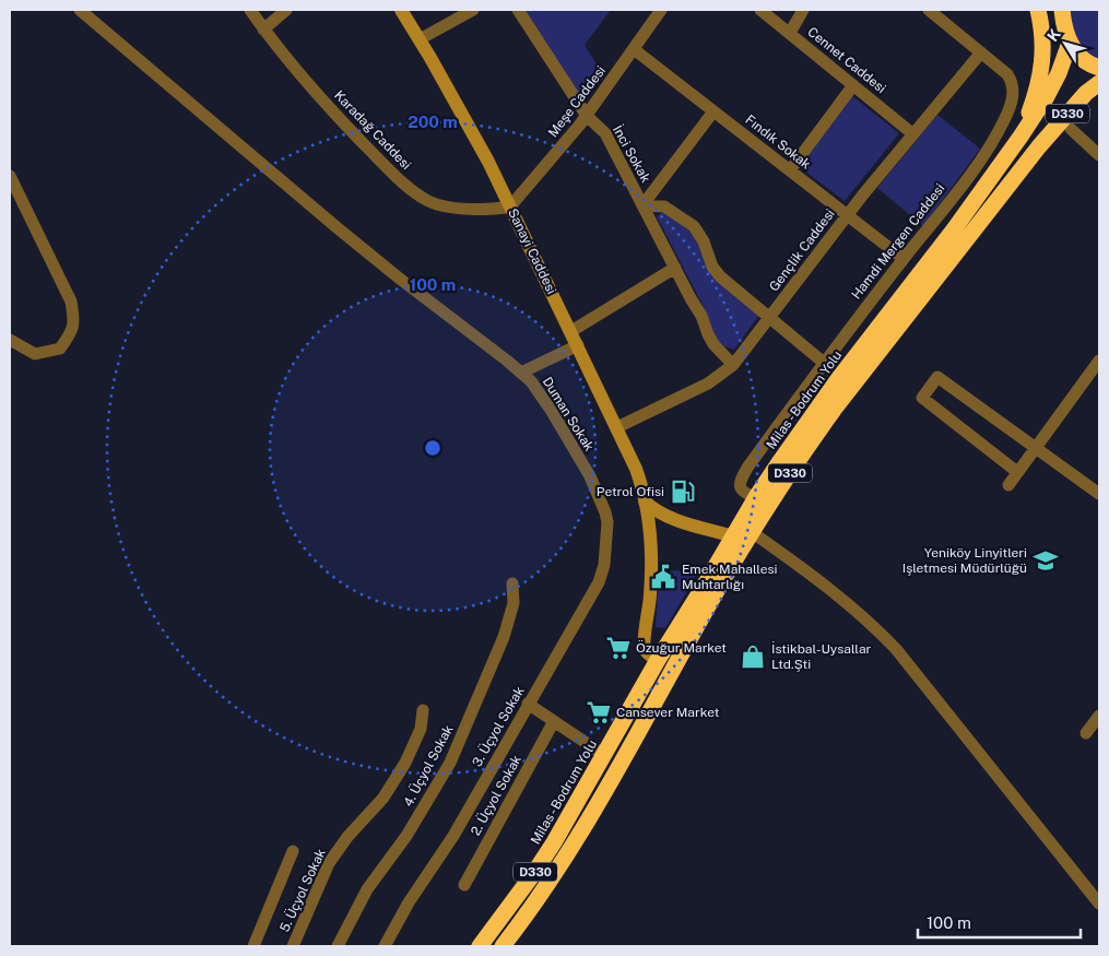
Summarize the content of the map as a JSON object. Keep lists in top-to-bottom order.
{
  "streets": {
    "highway": ["D330", "Milas - Bodrum Yolu"],
    "street": [
      "Cennet Caddesi",
      "Meşe Caddesi",
      "Karadağ Caddesi",
      "Fındık Sokak",
      "İnci Sokak",
      "Hamdi Mergen Caddesi",
      "Gençlik Caddesi",
      "Sanayi Caddesi",
      "Duman Sokak",
      "3. Üçyol Sokak",
      "4. Üçyol Sokak",
      "2. Üçyol Sokak",
      "5. Üçyol Sokak"
    ]
  },
  "crossings": [
    ["Cennet Caddesi", "Gençlik Caddesi"],
    ["Meşe Caddesi", "Karadağ Caddesi"],
    ["Meşe Caddesi", "Fındık Sokak"],
    ["Meşe Caddesi", "İnci Sokak"],
    ["Meşe Caddesi", "Sanayi Caddesi"],
    ["Karadağ Caddesi", "Sanayi Caddesi"],
    ["Fındık Sokak", "Hamdi Mergen Caddesi"],
    ["Fındık Sokak", "Gençlik Caddesi"],
    ["İnci Sokak", "Gençlik Caddesi"],
    ["Hamdi Mergen Caddesi", "Gençlik Caddesi"],
    ["Hamdi Mergen Caddesi", "Milas - Bodrum Yolu"],
    ["Gençlik Caddesi", "Sanayi Caddesi"],
    ["Sanayi Caddesi", "Milas - Bodrum Yolu"],
    ["Duman Sokak", "3. Üçyol Sokak"]
  ],
  "places": {
    "fuel station": ["Petrol Ofisi"],
    "school or university": ["Yeniköy Linyitleri Işletmesi Müdürlüğü"],
    "public building": ["Emek Mahallesi Muhtarlığı"],
    "supermarket": ["Özuğur Market", "Cansever Market"],
    "shop": ["İstikbal-Uysallar Ltd.Şti"]
  },
  "scale_bar": "100 m",
  "north": "top left",
  "rings": ["200 m", "100 m"]
}
